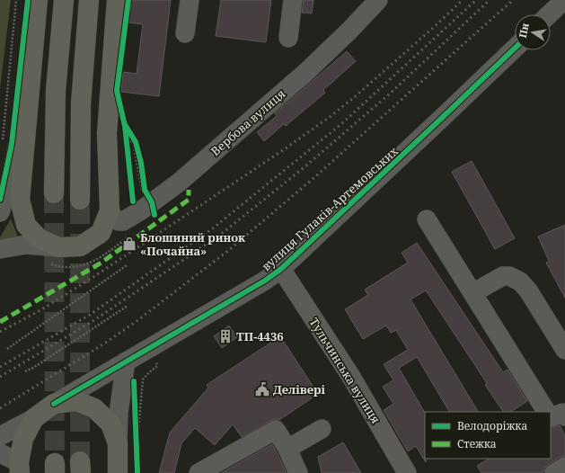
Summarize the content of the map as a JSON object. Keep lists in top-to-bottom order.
{
  "streets": {
    "street": ["Вербова вулиця", "вулиця Гулаків-Артемовських", "Тульчинська вулиця"]
  },
  "crossings": [
    ["вулиця Гулаків-Артемовських", "Тульчинська вулиця"]
  ],
  "places": {
    "shop": ["Блошиний ринок «Почайна»"],
    "building": ["ТП-4436"],
    "public building": ["Делівері"]
  },
  "legend": ["Велодоріжка", "Стежка"],
  "north": "left"
}
